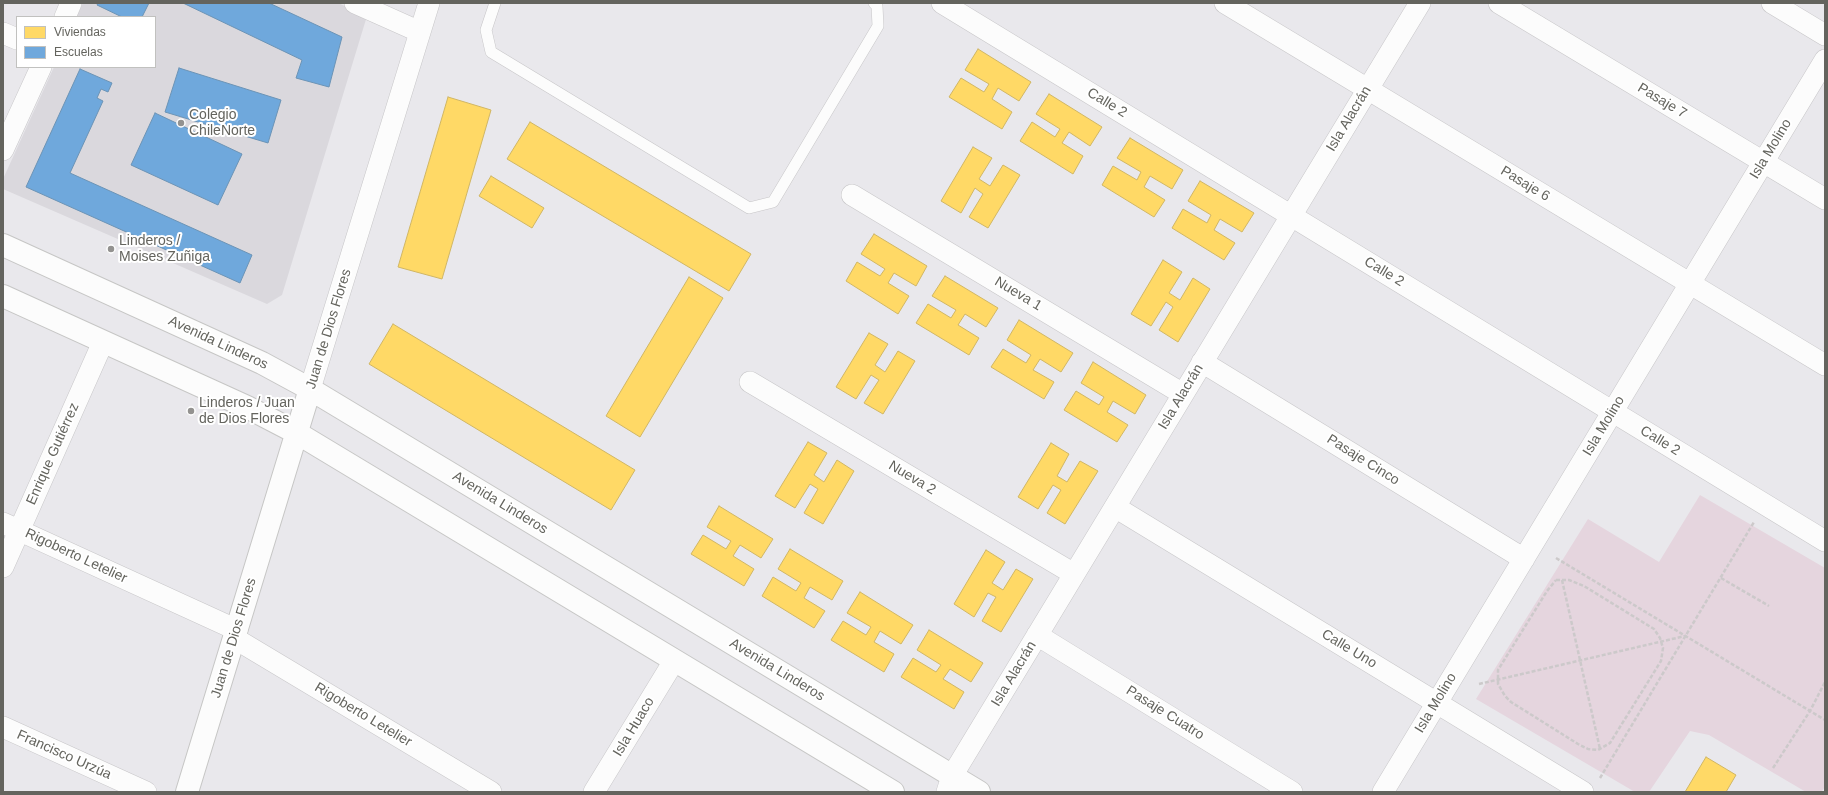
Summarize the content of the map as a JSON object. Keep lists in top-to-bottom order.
{
  "streets": {
    "street": [
      "Pasaje 7",
      "Calle 2",
      "Isla Alacrán",
      "Isla Molino",
      "Pasaje 6",
      "Nueva 1",
      "Juan de Dios Flores",
      "Avenida Linderos",
      "Enrique Gutiérrez",
      "Pasaje Cinco",
      "Nueva 2",
      "Rigoberto Letelier",
      "Calle Uno",
      "Pasaje Cuatro",
      "Isla Huaco",
      "Francisco Urzúa"
    ]
  },
  "crossings": [
    ["Pasaje 7", "Isla Molino"],
    ["Calle 2", "Isla Alacrán"],
    ["Calle 2", "Isla Molino"],
    ["Isla Alacrán", "Pasaje 6"],
    ["Isla Alacrán", "Nueva 1"],
    ["Isla Alacrán", "Avenida Linderos"],
    ["Isla Alacrán", "Pasaje Cinco"],
    ["Isla Alacrán", "Nueva 2"],
    ["Isla Alacrán", "Calle Uno"],
    ["Isla Alacrán", "Pasaje Cuatro"],
    ["Isla Molino", "Pasaje 6"],
    ["Isla Molino", "Pasaje Cinco"],
    ["Isla Molino", "Calle Uno"],
    ["Juan de Dios Flores", "Avenida Linderos"],
    ["Juan de Dios Flores", "Rigoberto Letelier"],
    ["Enrique Gutiérrez", "Rigoberto Letelier"]
  ],
  "places": ["Colegio ChileNorte", "Linderos / Moises Zuñiga", "Linderos / Juan de Dios Flores"],
  "legend": ["Viviendas", "Escuelas"]
}
